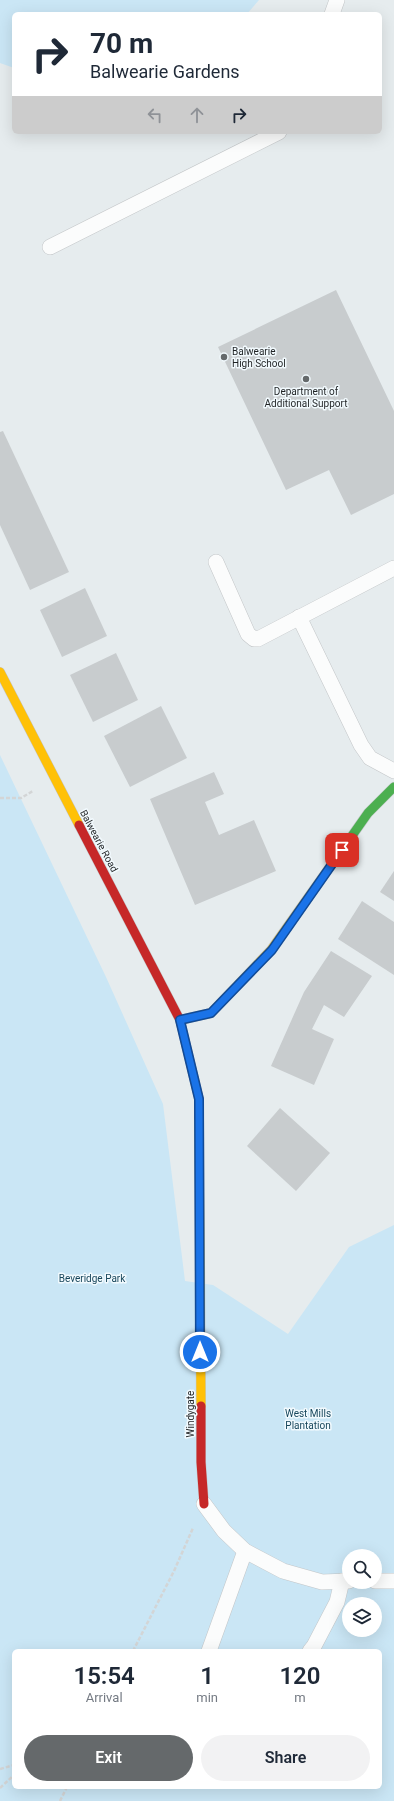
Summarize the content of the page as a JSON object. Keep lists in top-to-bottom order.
{
  "streets": {
    "street": ["Balwearie Road", "Windygate"]
  },
  "crossings": [
    ["Balwearie Road", "Windygate"]
  ],
  "parks": ["Beveridge Park", "West Mills Plantation"],
  "places": ["Balwearie High School", "Department of Additional Support"],
  "page": {
    "turn": ["70 m", "Balwearie Gardens"],
    "eta": [
      "15:54",
      "Arrival",
      "1",
      "min",
      "120",
      "m"
    ],
    "buttons": ["Exit", "Share"]
  }
}
